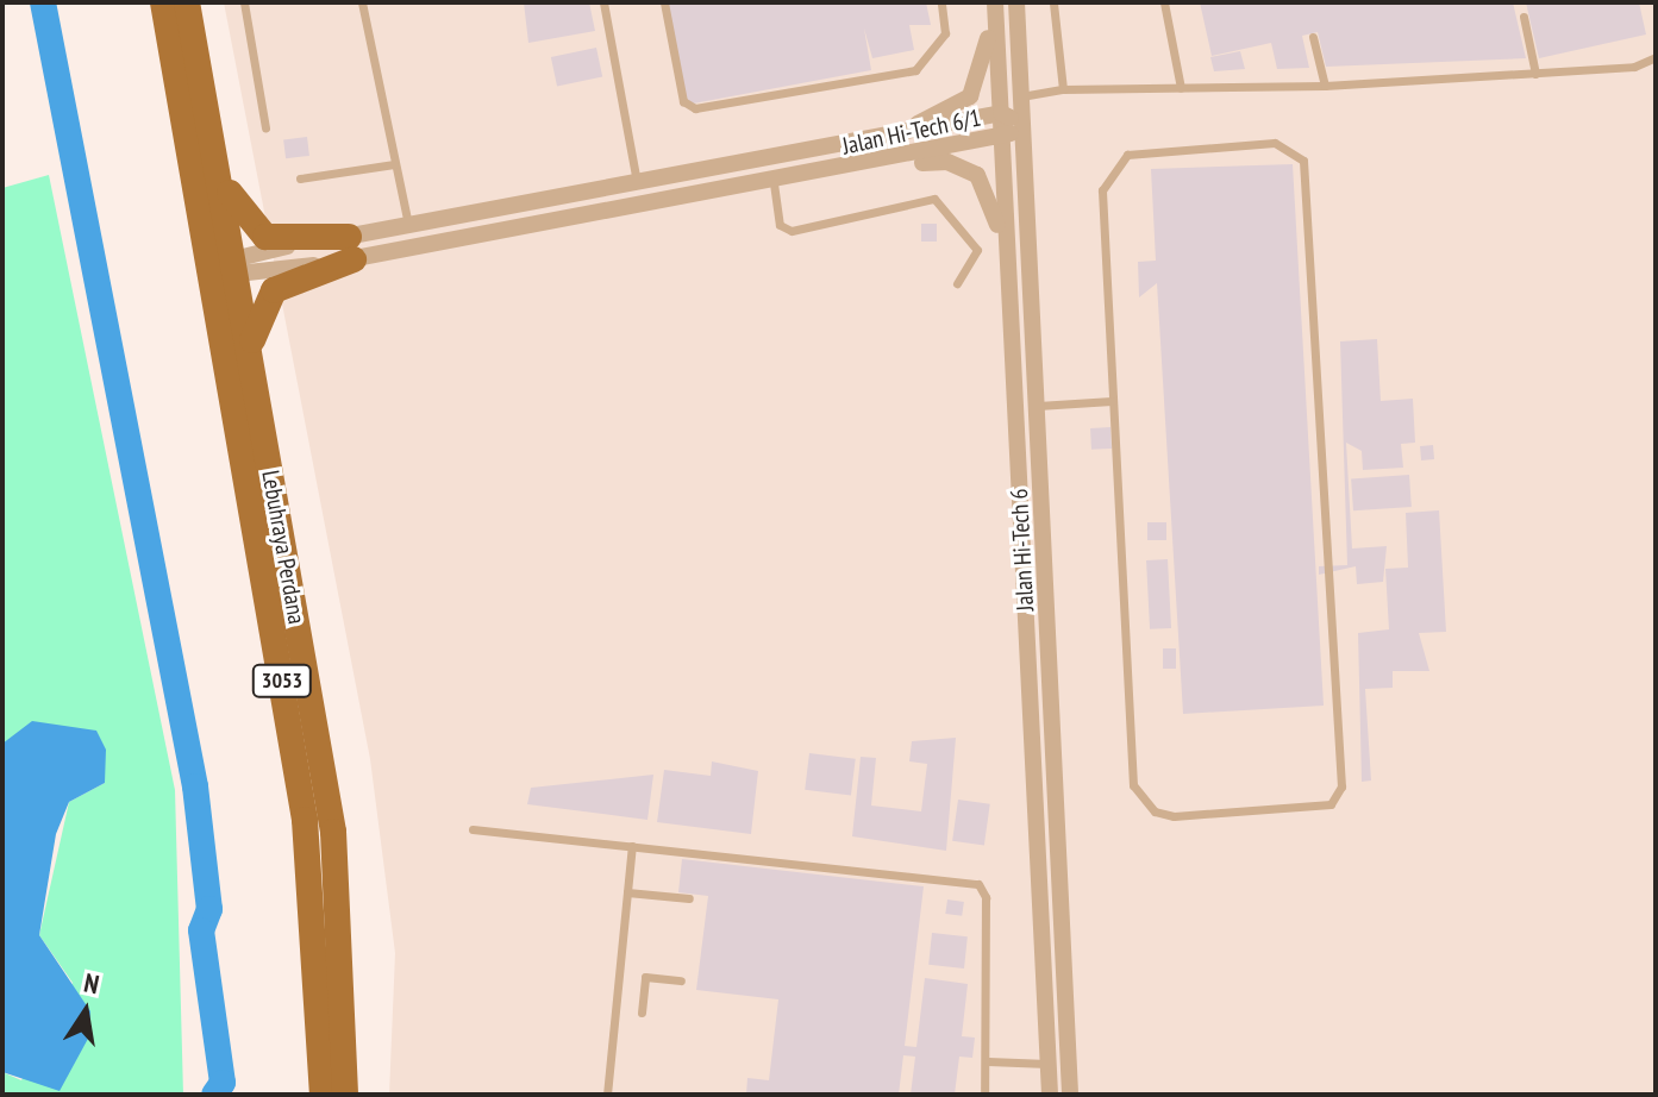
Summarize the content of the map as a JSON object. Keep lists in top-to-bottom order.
{
  "streets": {
    "main road": ["Lebuhraya Perdana", "3053"],
    "street": ["Jalan Hi-Tech 6/1", "Jalan Hi-Tech 6"]
  },
  "crossings": [
    ["Jalan Hi-Tech 6/1", "Lebuhraya Perdana"],
    ["Jalan Hi-Tech 6/1", "Jalan Hi-Tech 6"]
  ],
  "north": "top"
}
